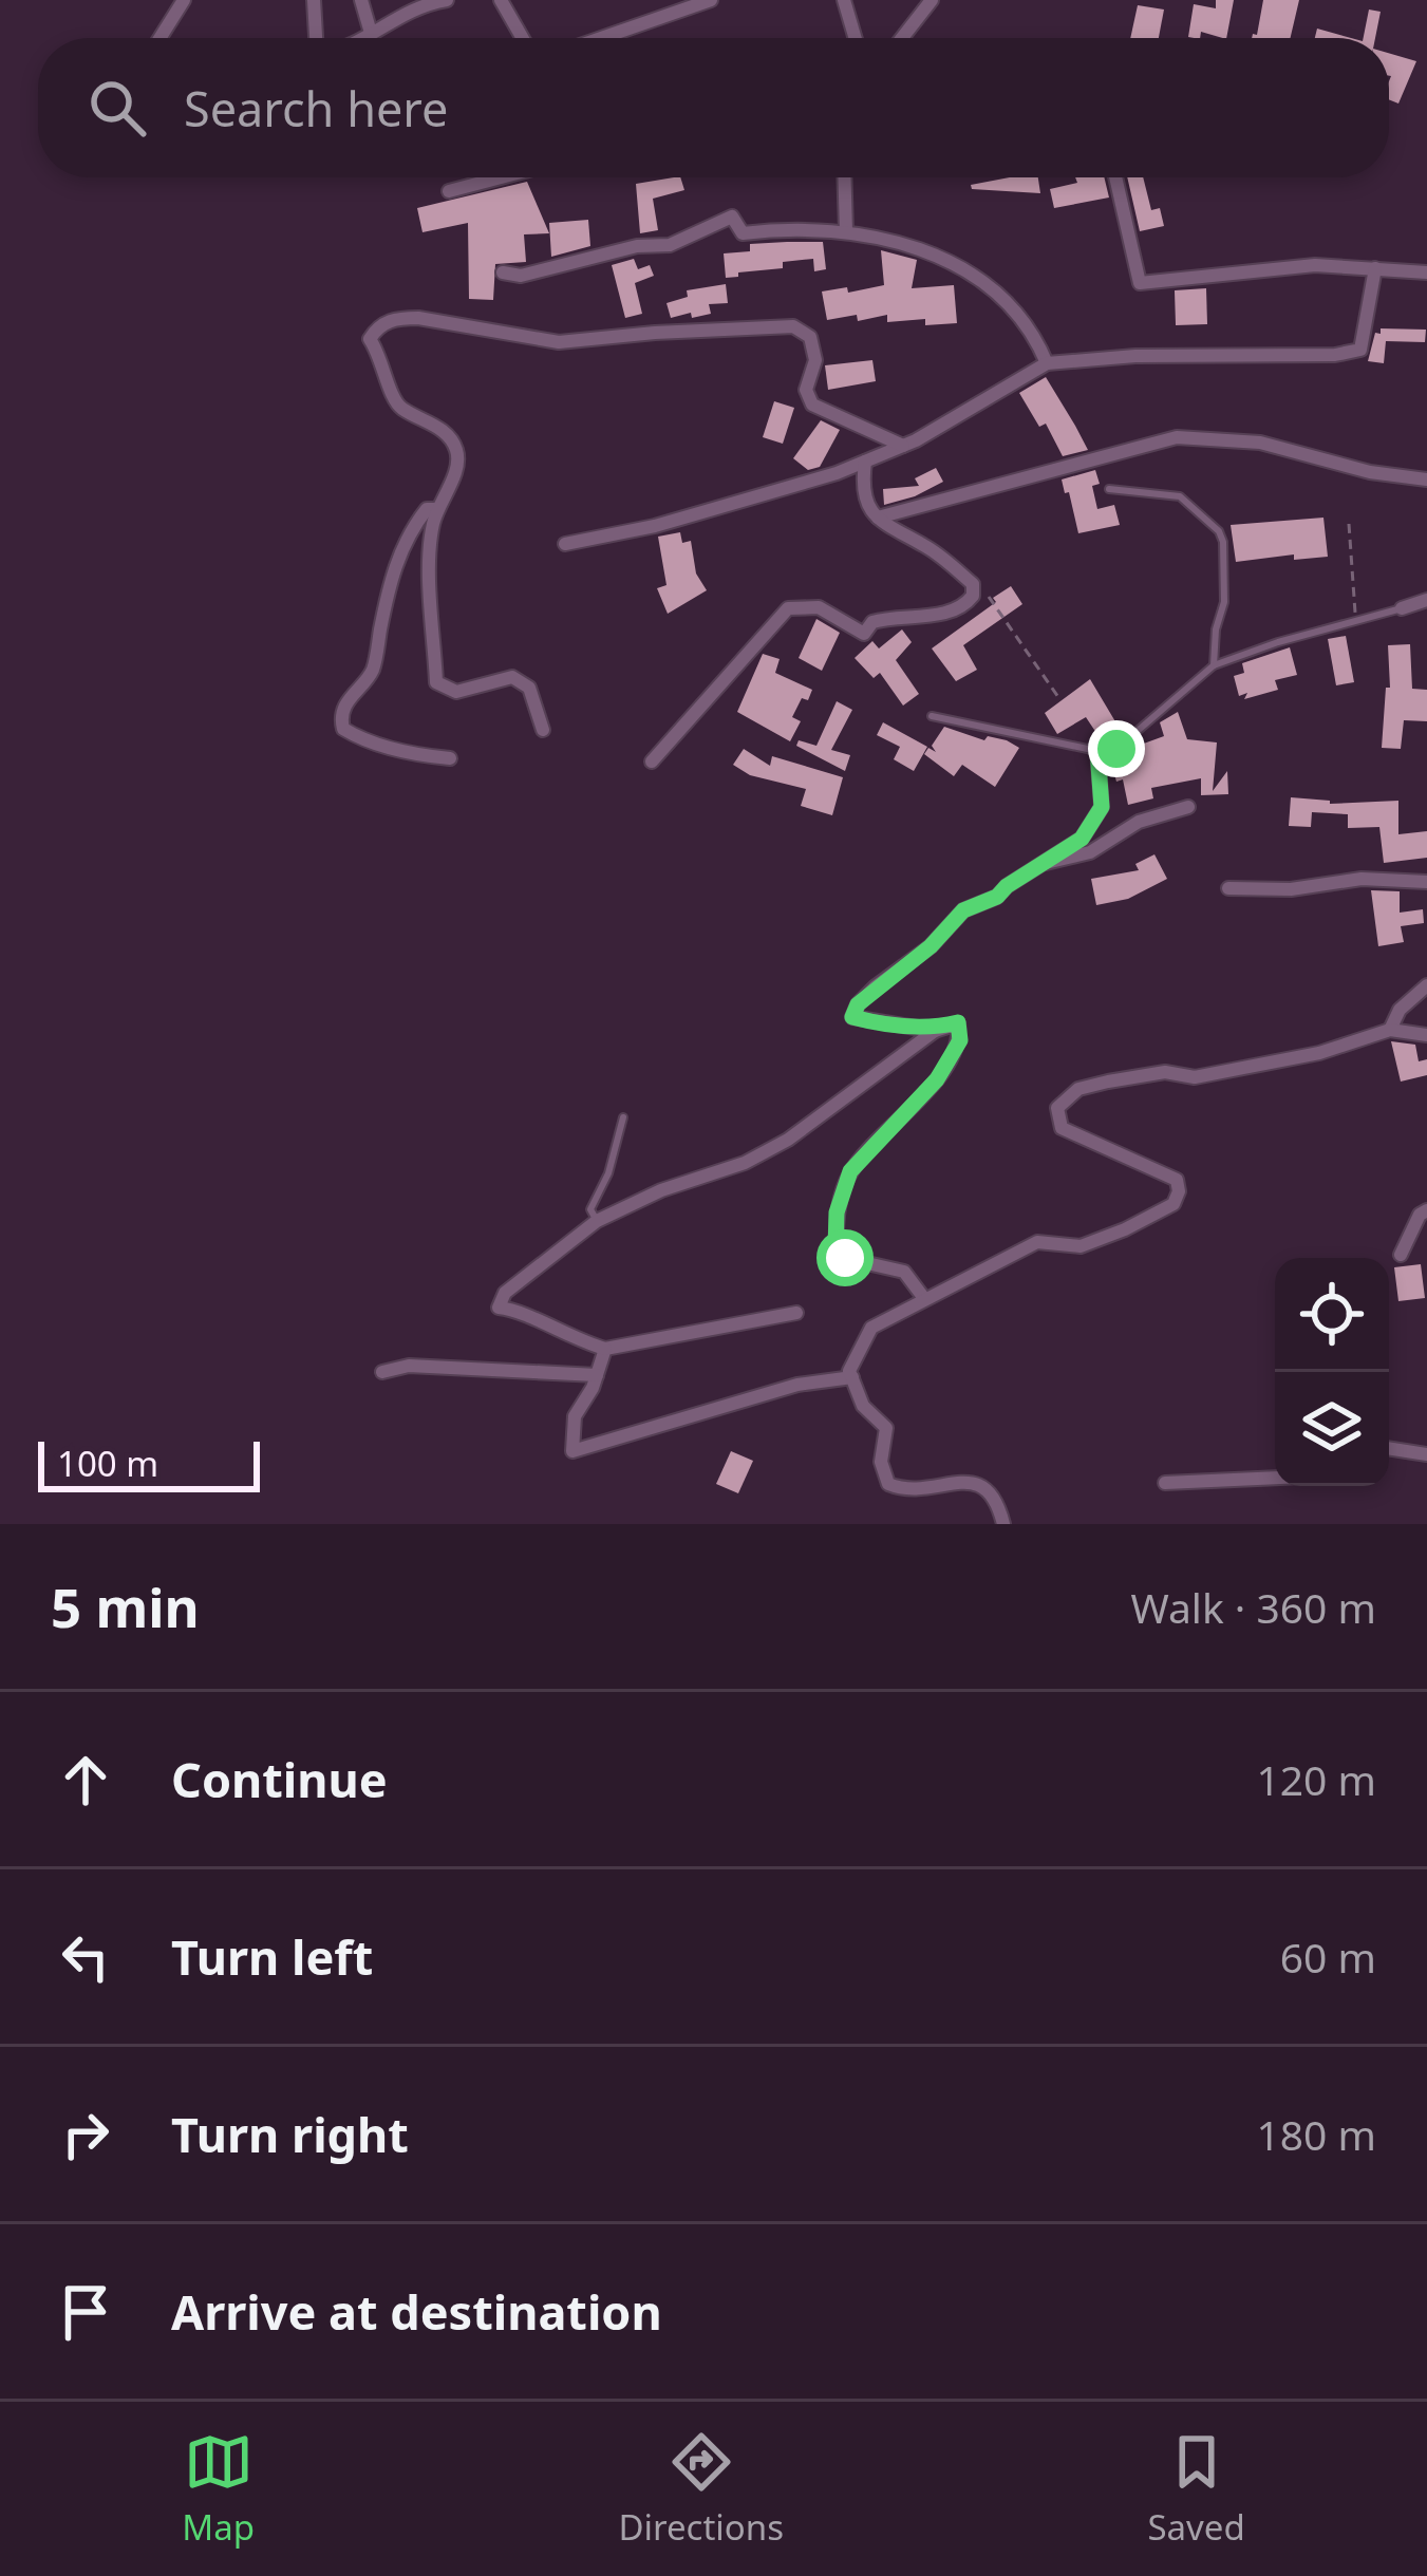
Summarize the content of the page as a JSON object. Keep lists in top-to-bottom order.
{
  "scale_bar": "100 m",
  "page": {
    "search": "Search here",
    "scale": "100 m",
    "heading": ["5 min", "Walk · 360 m"],
    "list": [
      ["Continue", "120 m"],
      ["Turn left", "60 m"],
      ["Turn right", "180 m"],
      "Arrive at destination"
    ],
    "nav": ["Map", "Directions", "Saved"]
  }
}
